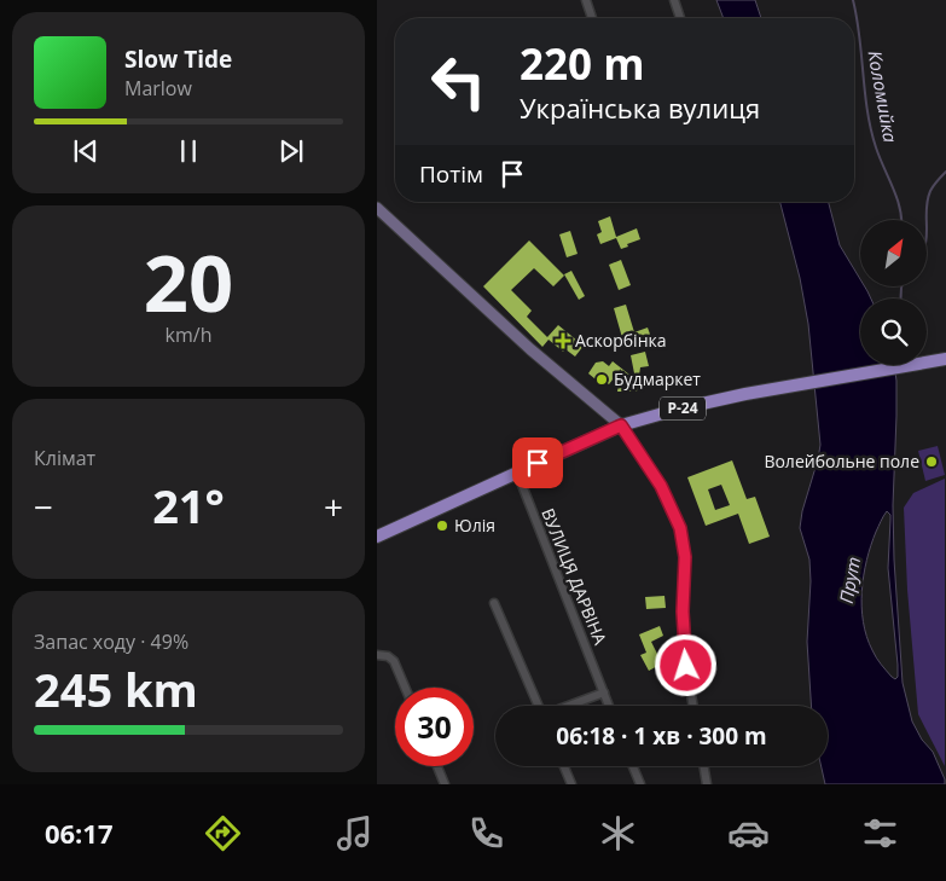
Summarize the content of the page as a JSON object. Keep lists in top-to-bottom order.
{
  "streets": {
    "main road": ["Р-24"],
    "street": ["ВУЛИЦЯ ДАРВІНА"]
  },
  "crossings": [
    ["Р-24", "ВУЛИЦЯ ДАРВІНА"]
  ],
  "water": ["Коломийка", "Прут"],
  "places": {
    "health": ["Аскорбінка"],
    "other": ["Будмаркет", "Волейбольне поле", "Юлія"]
  },
  "north": "top right",
  "page": {
    "turn": ["220 m", "Українська вулиця"],
    "song": ["Slow Tide", "Marlow"],
    "then": "Потім",
    "tile": [
      ["20", "km/h"],
      "Клімат",
      ["Запас ходу · 49%", "245 km"]
    ],
    "heat": ["−", "21°", "+"],
    "limit": "30",
    "trip": "06:18 · 1 хв · 300 m",
    "tabs": "06:17"
  }
}
